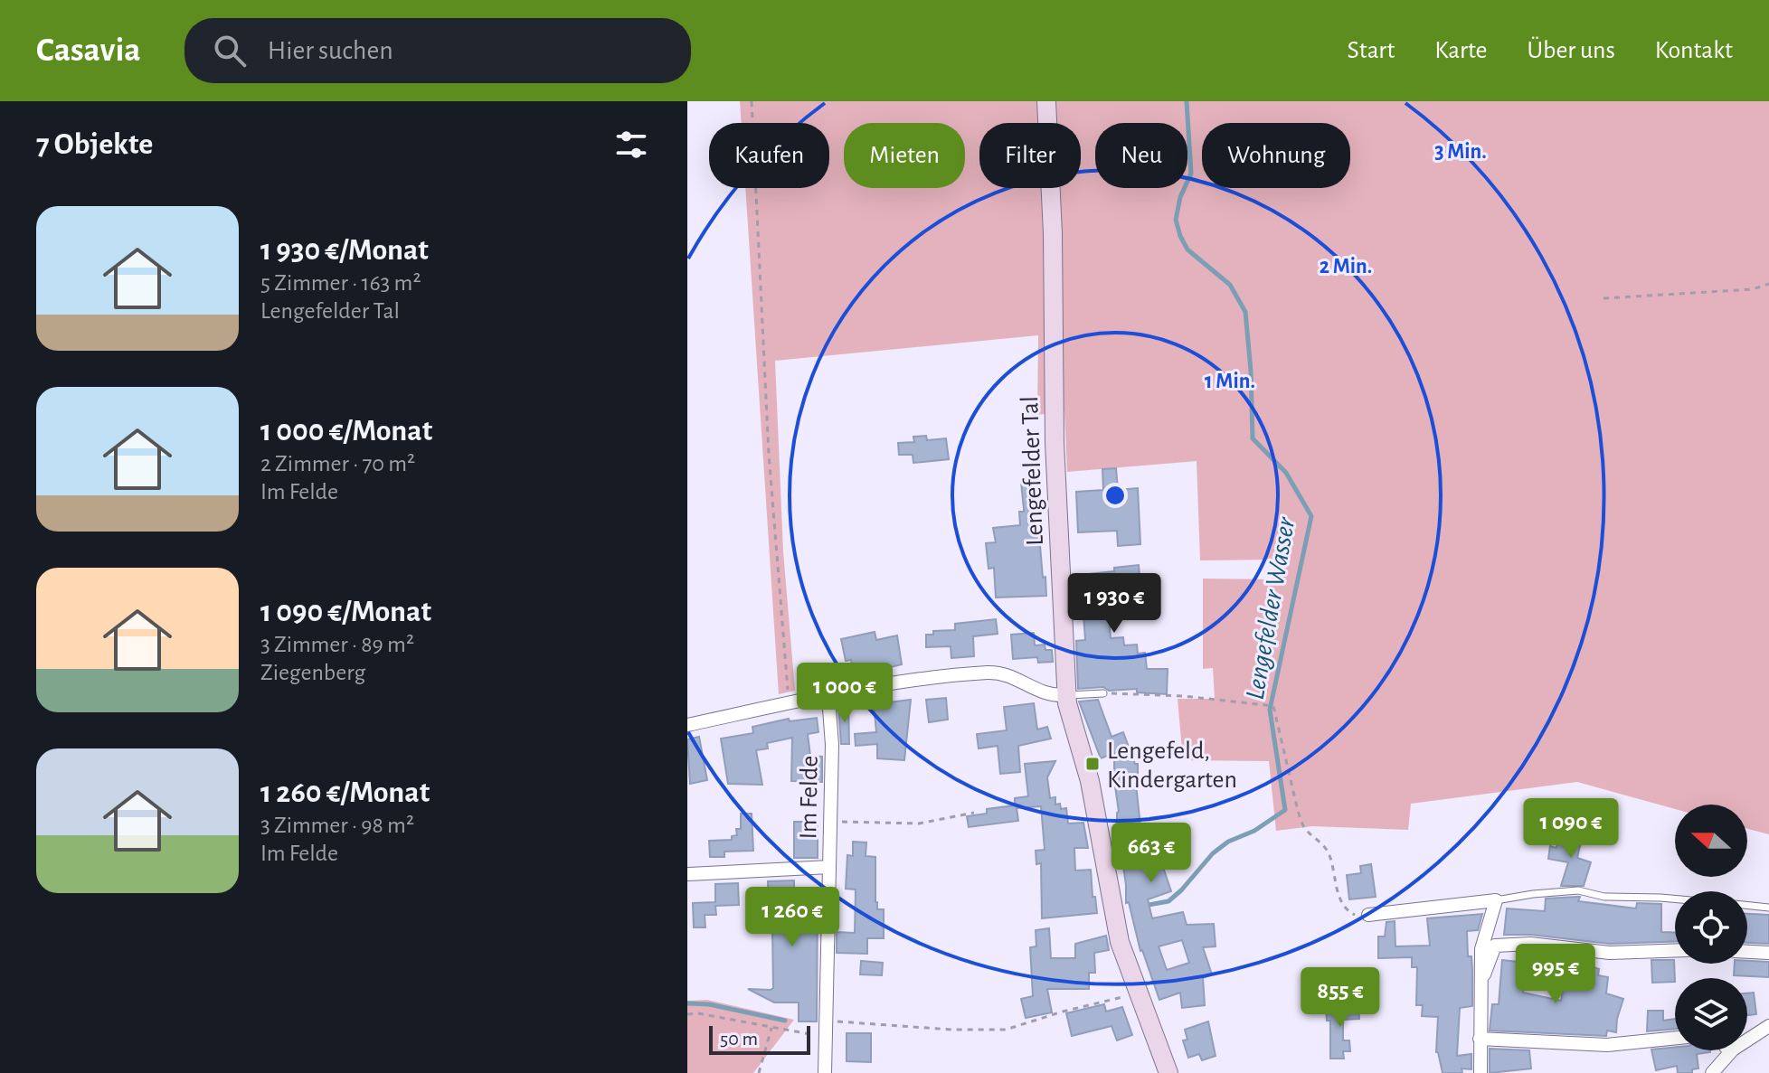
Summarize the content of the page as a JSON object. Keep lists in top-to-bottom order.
{
  "streets": {
    "street": ["Lengefelder Tal", "Im Felde"]
  },
  "water": ["Lengefelder Wasser"],
  "places": {
    "transit": ["Lengefeld, Kindergarten"]
  },
  "scale_bar": "50 m",
  "north": "left",
  "page": {
    "header": "Casavia",
    "search": "Hier suchen",
    "nav": [
      "Start",
      "Karte",
      "Über uns",
      "Kontakt"
    ],
    "heading": "7 Objekte",
    "chip": [
      "Kaufen",
      "Mieten",
      "Filter",
      "Neu",
      "Wohnung"
    ],
    "list": [
      {
        "name": "1 930 €/Monat",
        "note": "5 Zimmer · 163 m² · Lengefelder Tal"
      },
      {
        "name": "1 000 €/Monat",
        "note": "2 Zimmer · 70 m² · Im Felde"
      },
      {
        "name": "1 090 €/Monat",
        "note": "3 Zimmer · 89 m² · Ziegenberg"
      },
      {
        "name": "1 260 €/Monat",
        "note": "3 Zimmer · 98 m² · Im Felde"
      }
    ],
    "price": [
      "1 930 €",
      "1 000 €",
      "1 090 €",
      "663 €",
      "1 260 €",
      "995 €",
      "855 €"
    ],
    "scale": "50 m"
  },
  "rings": ["3 Min.", "2 Min.", "1 Min."]
}
